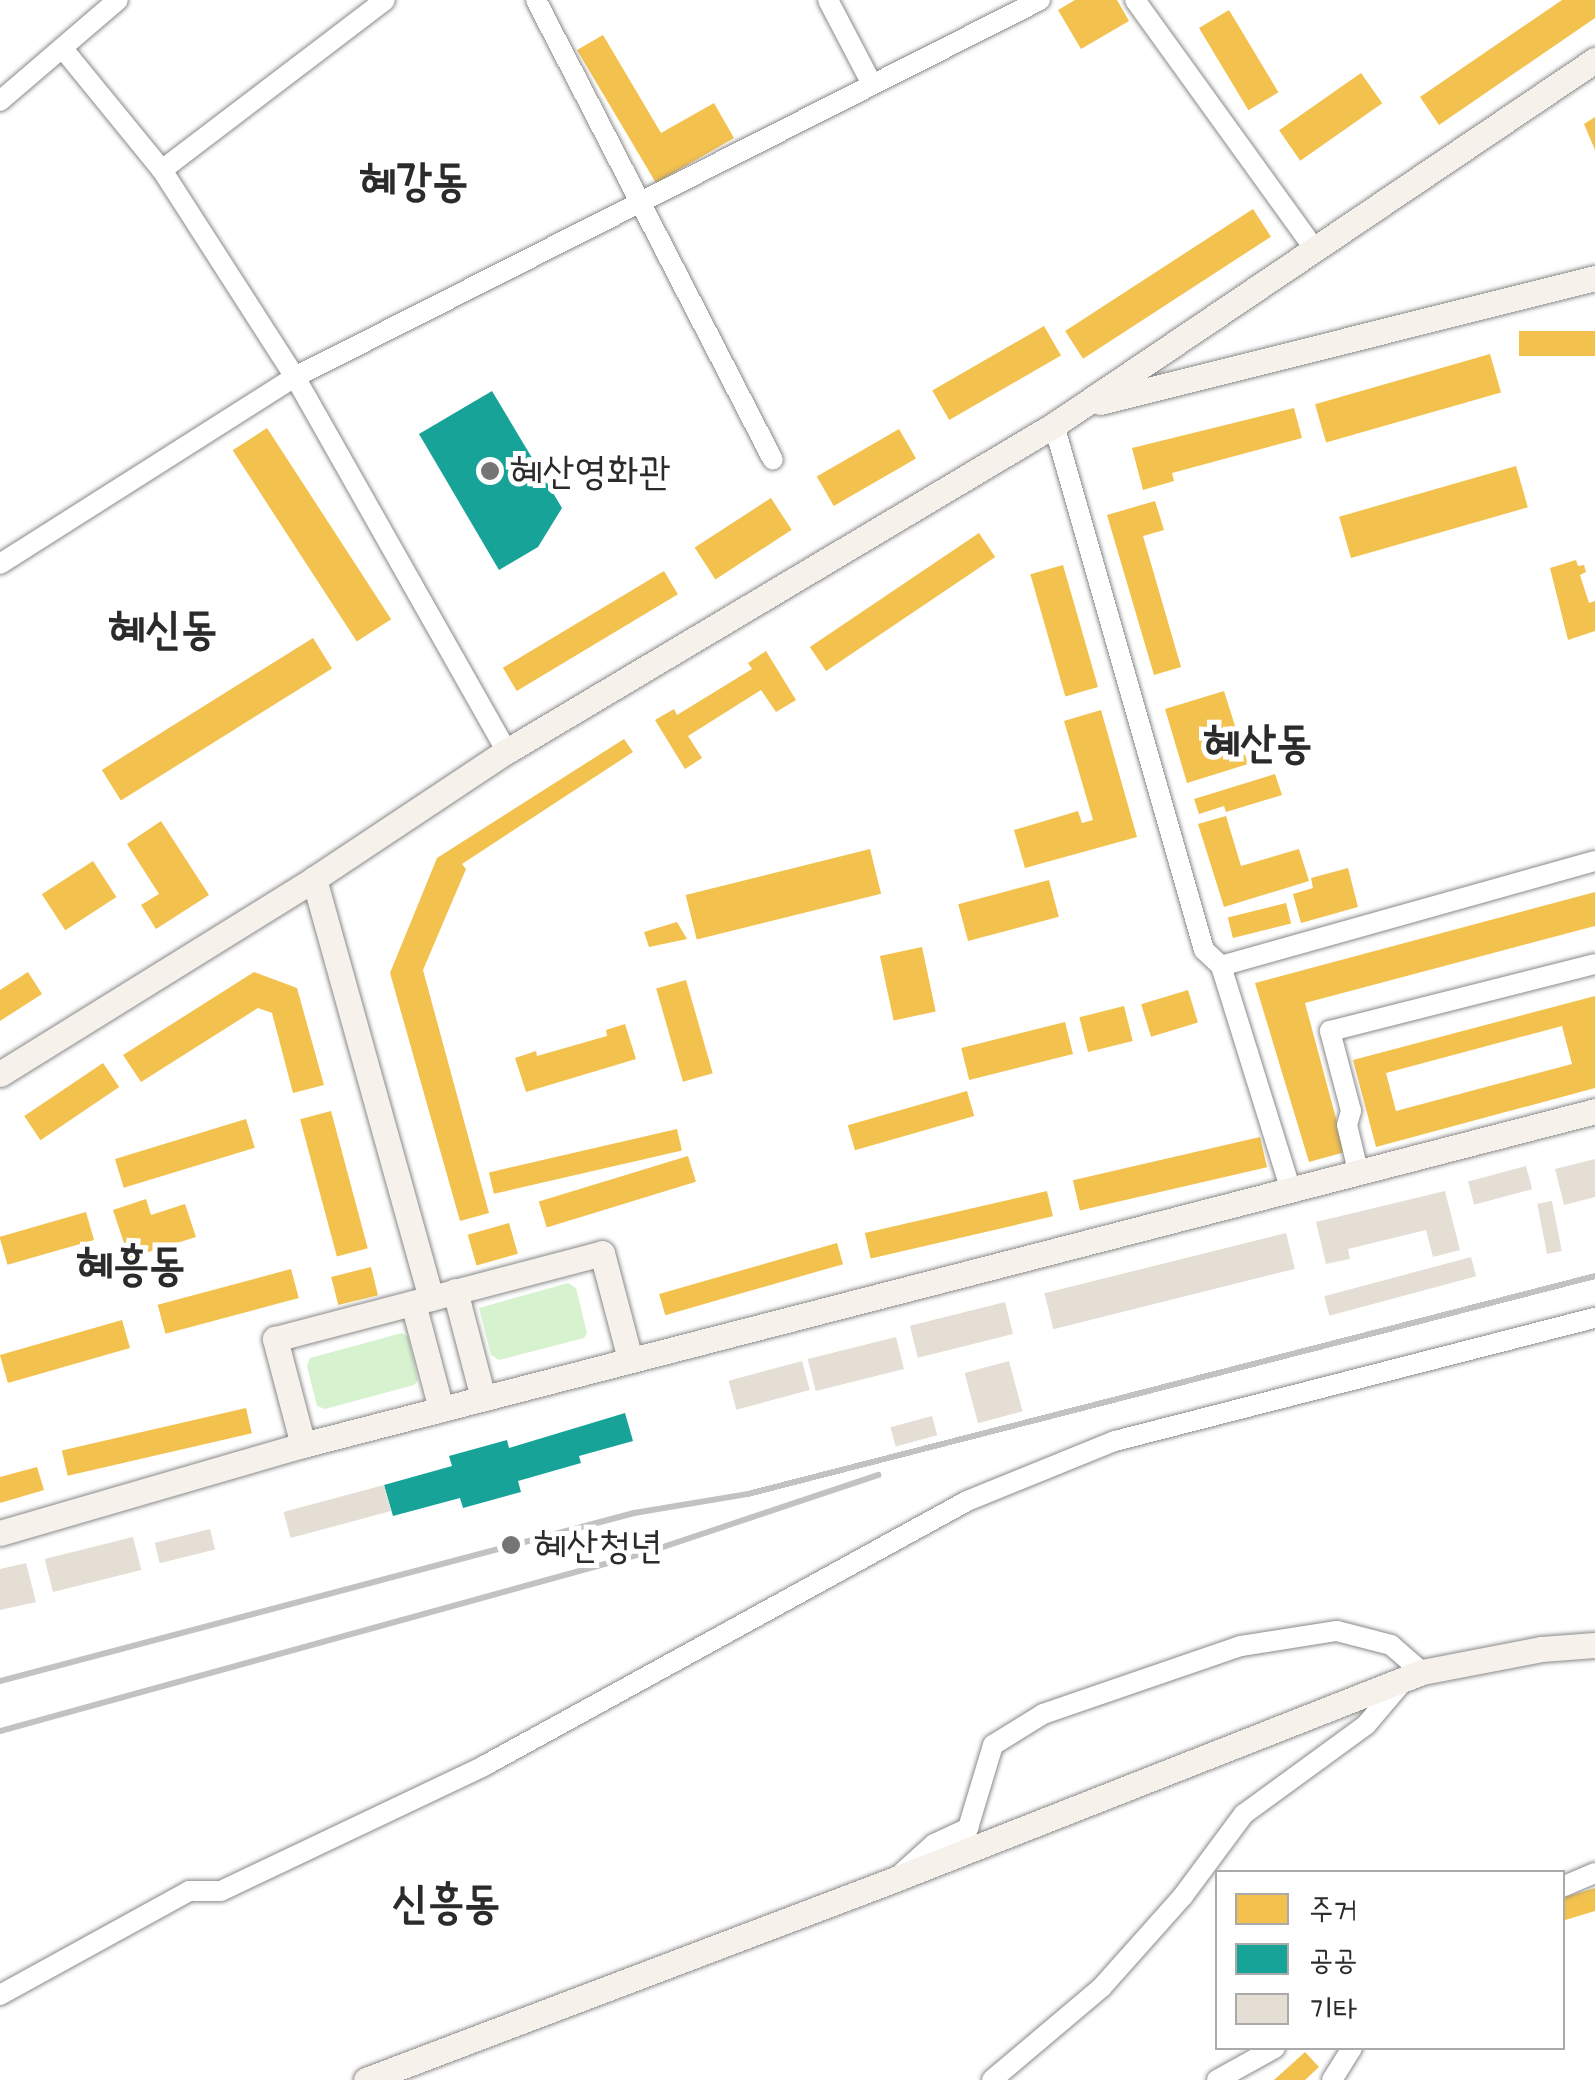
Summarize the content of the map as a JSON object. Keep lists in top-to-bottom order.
{
  "districts": [
    "혜강동",
    "혜신동",
    "혜산동",
    "혜흥동",
    "신흥동"
  ],
  "places": ["혜산영화관", "혜산청년"],
  "legend": ["주거", "공공", "기타"]
}
